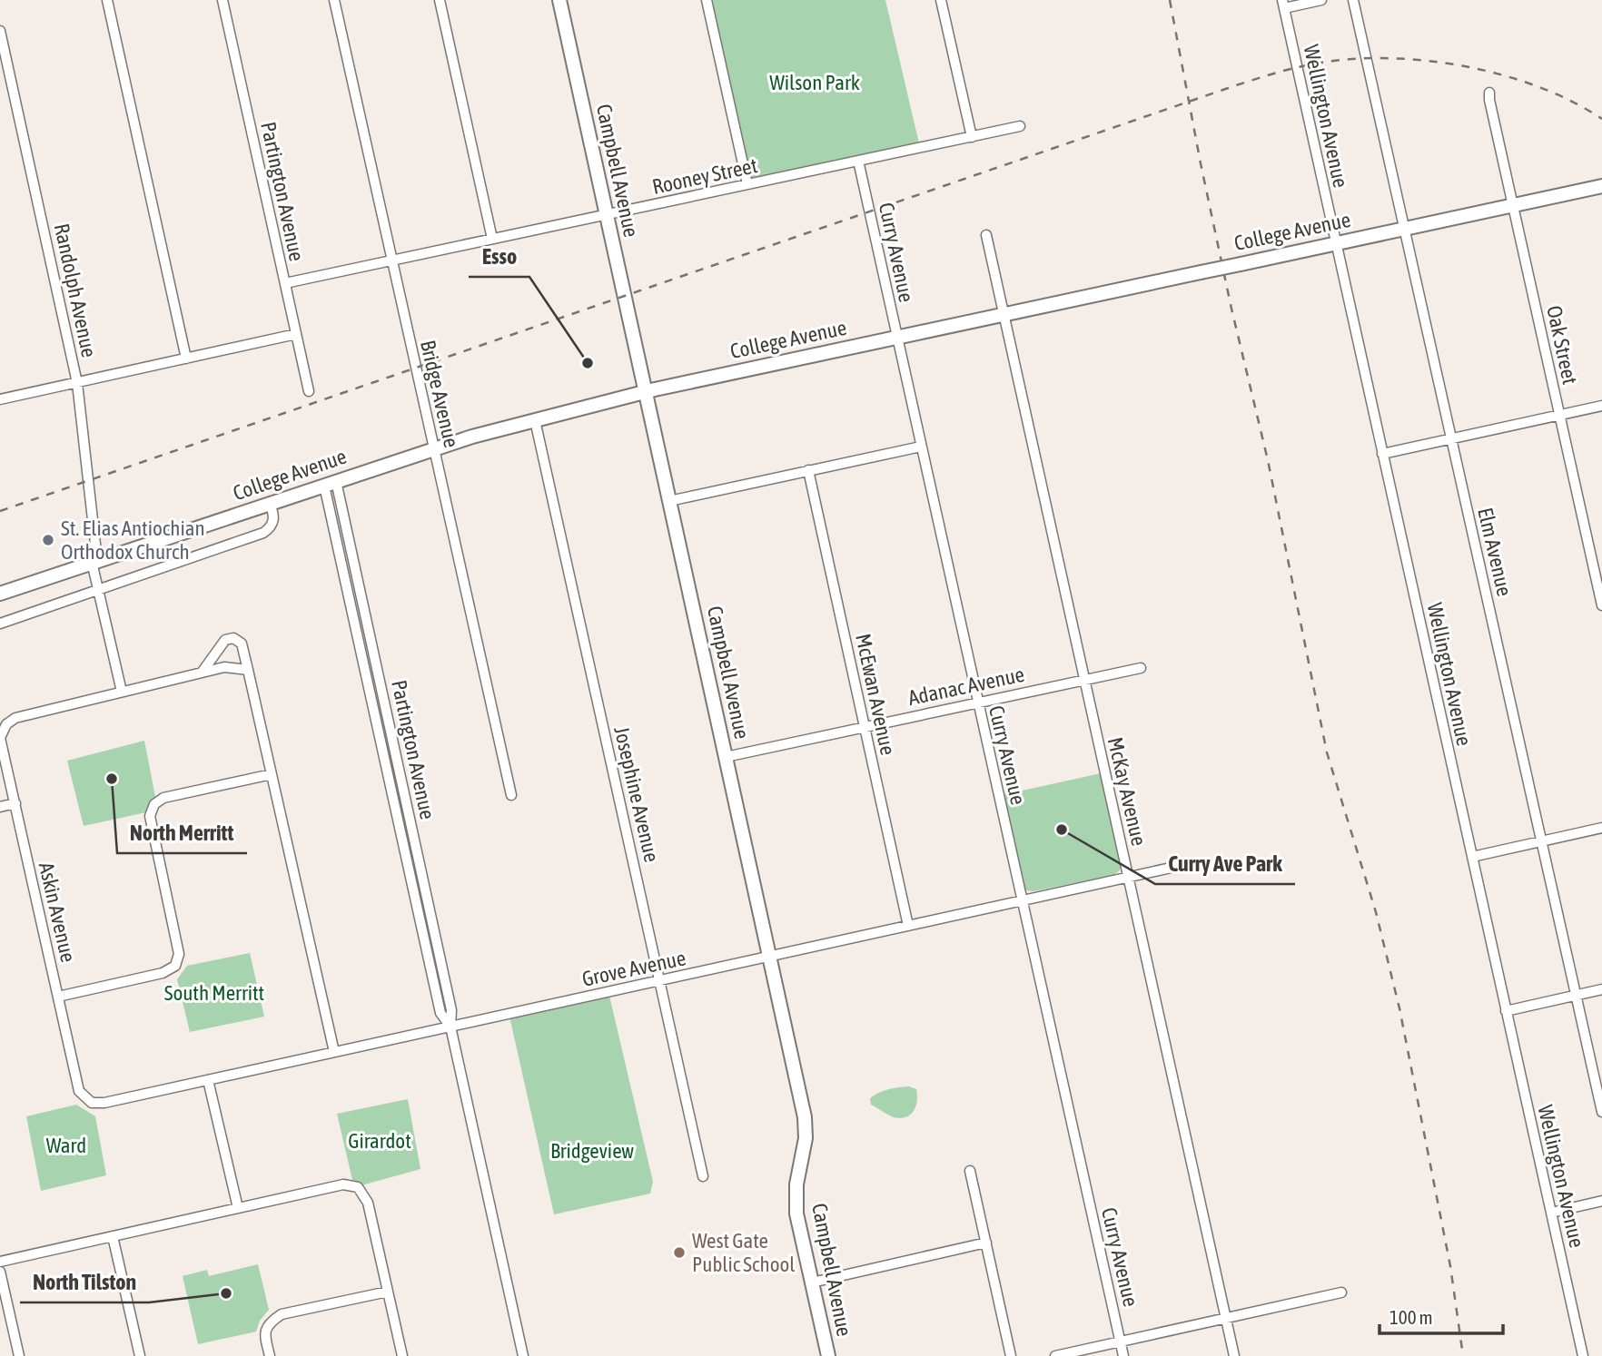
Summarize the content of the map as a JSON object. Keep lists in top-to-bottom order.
{
  "streets": {
    "street": [
      "Wellington Avenue",
      "Campbell Avenue",
      "Rooney Street",
      "Partington Avenue",
      "College Avenue",
      "Curry Avenue",
      "Randolph Avenue",
      "Oak Street",
      "Bridge Avenue",
      "Elm Avenue",
      "Adanac Avenue",
      "McEwan Avenue",
      "McKay Avenue",
      "Josephine Avenue",
      "Askin Avenue",
      "Grove Avenue"
    ]
  },
  "crossings": [
    ["Wellington Avenue", "College Avenue"],
    ["Campbell Avenue", "Rooney Street"],
    ["Campbell Avenue", "College Avenue"],
    ["Campbell Avenue", "Adanac Avenue"],
    ["Campbell Avenue", "Grove Avenue"],
    ["Rooney Street", "Partington Avenue"],
    ["Rooney Street", "Curry Avenue"],
    ["Rooney Street", "Bridge Avenue"],
    ["Partington Avenue", "College Avenue"],
    ["Partington Avenue", "Grove Avenue"],
    ["College Avenue", "Curry Avenue"],
    ["College Avenue", "Randolph Avenue"],
    ["College Avenue", "Oak Street"],
    ["College Avenue", "Bridge Avenue"],
    ["College Avenue", "Elm Avenue"],
    ["College Avenue", "McKay Avenue"],
    ["College Avenue", "Josephine Avenue"],
    ["Curry Avenue", "Adanac Avenue"],
    ["Curry Avenue", "Grove Avenue"],
    ["Randolph Avenue", "Askin Avenue"],
    ["Adanac Avenue", "McEwan Avenue"],
    ["Adanac Avenue", "McKay Avenue"],
    ["McEwan Avenue", "Grove Avenue"],
    ["McKay Avenue", "Grove Avenue"],
    ["Josephine Avenue", "Grove Avenue"],
    ["Askin Avenue", "Grove Avenue"]
  ],
  "parks": [
    "Wilson Park",
    "South Merritt",
    "Girardot",
    "Ward",
    "Bridgeview"
  ],
  "places": [
    "Esso",
    "St. Elias Antiochian Orthodox Church",
    "North Merritt",
    "Curry Ave Park",
    "West Gate Public School",
    "North Tilston"
  ],
  "scale_bar": "100 m"
}
